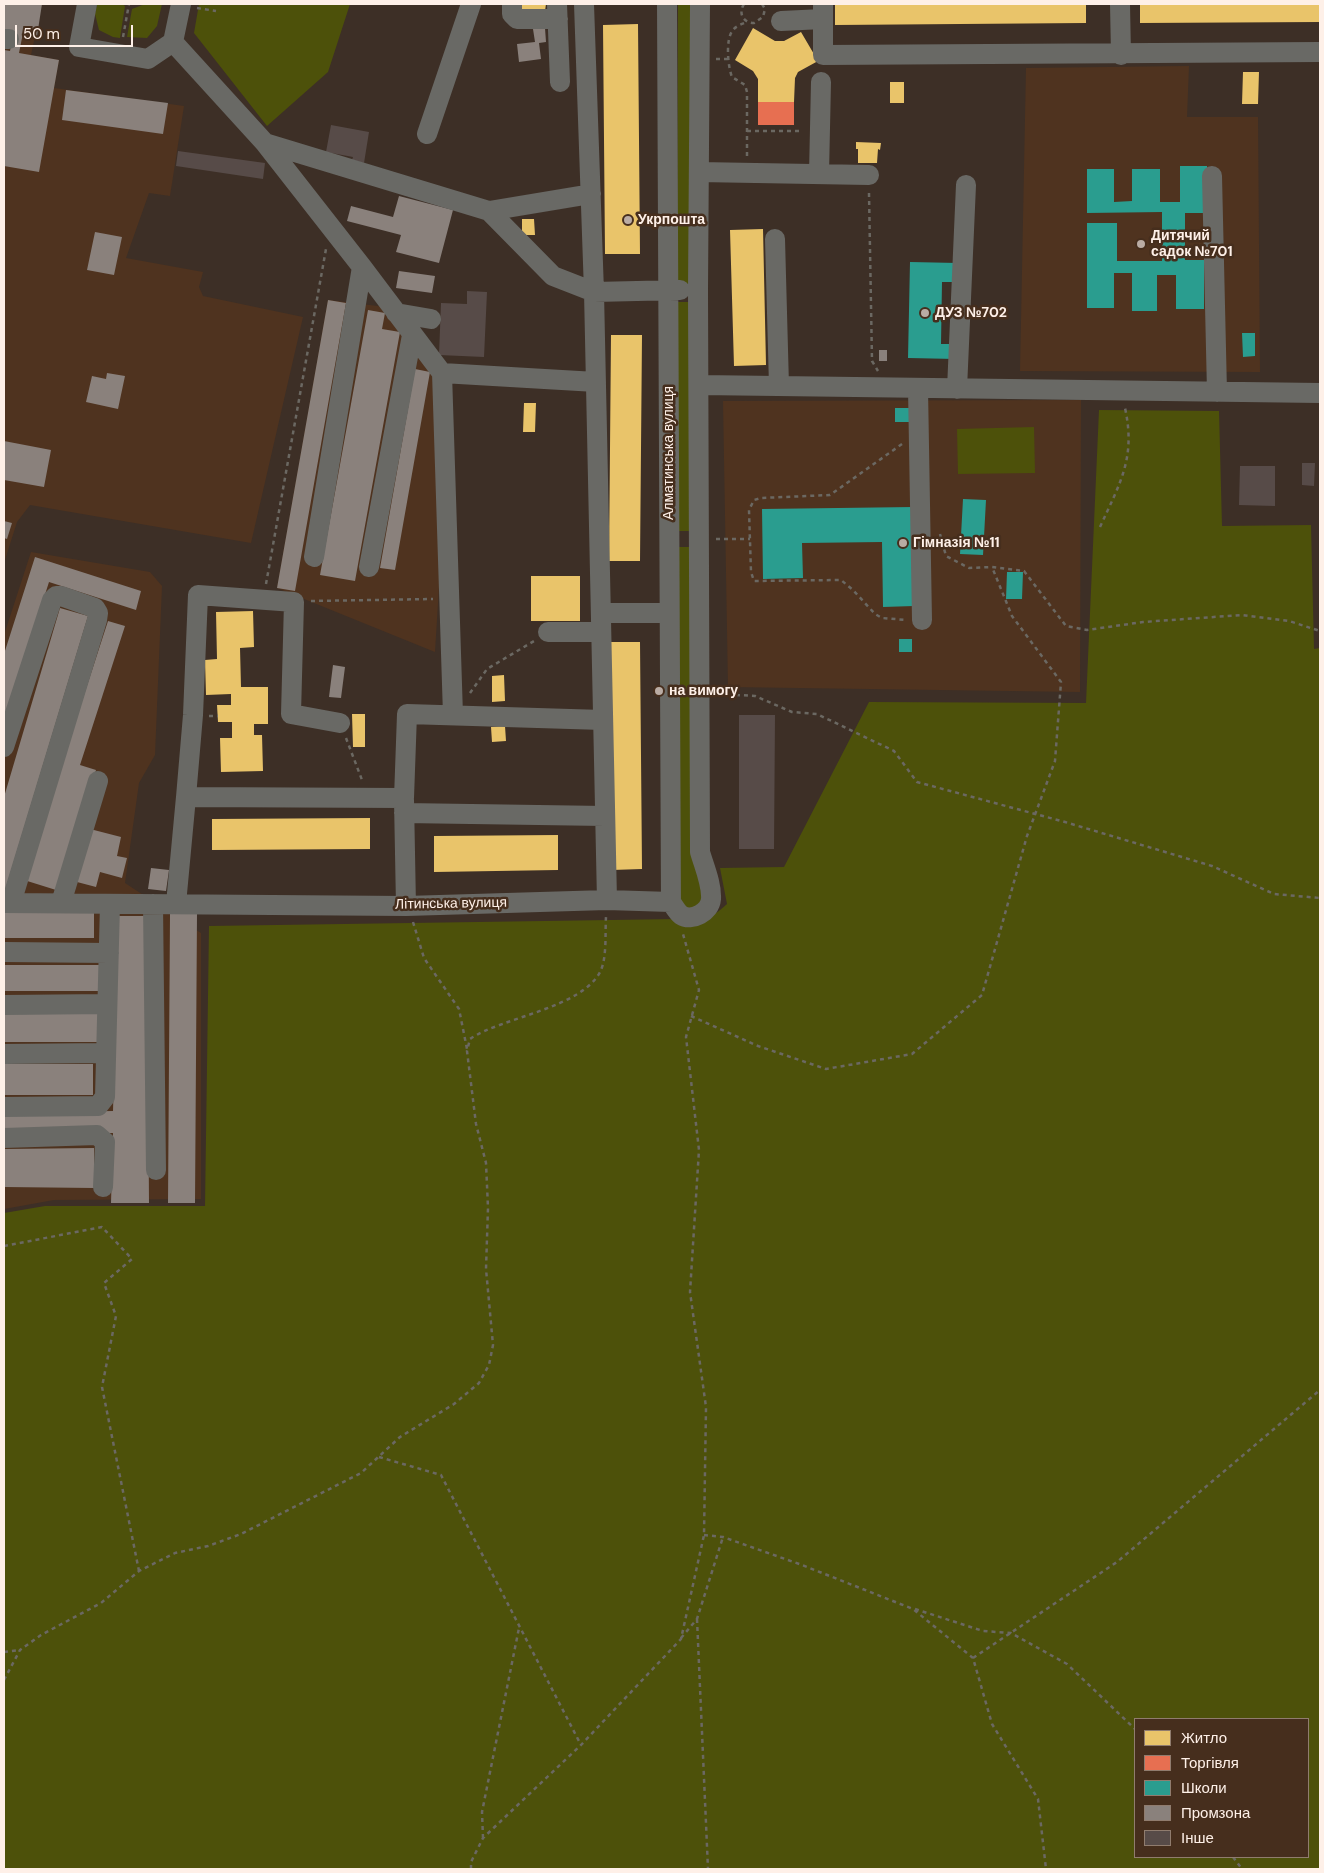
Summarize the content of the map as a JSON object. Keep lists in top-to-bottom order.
{
  "streets": {
    "street": ["Алматинська вулиця", "Літинська вулиця"]
  },
  "crossings": [
    ["Алматинська вулиця", "Літинська вулиця"]
  ],
  "places": [
    "Укрпошта",
    "Дитячий садок №701",
    "ДУЗ №702",
    "Гімназія №11",
    "на вимогу"
  ],
  "legend": [
    "Житло",
    "Торгівля",
    "Школи",
    "Промзона",
    "Інше"
  ],
  "scale_bar": "50 m"
}
